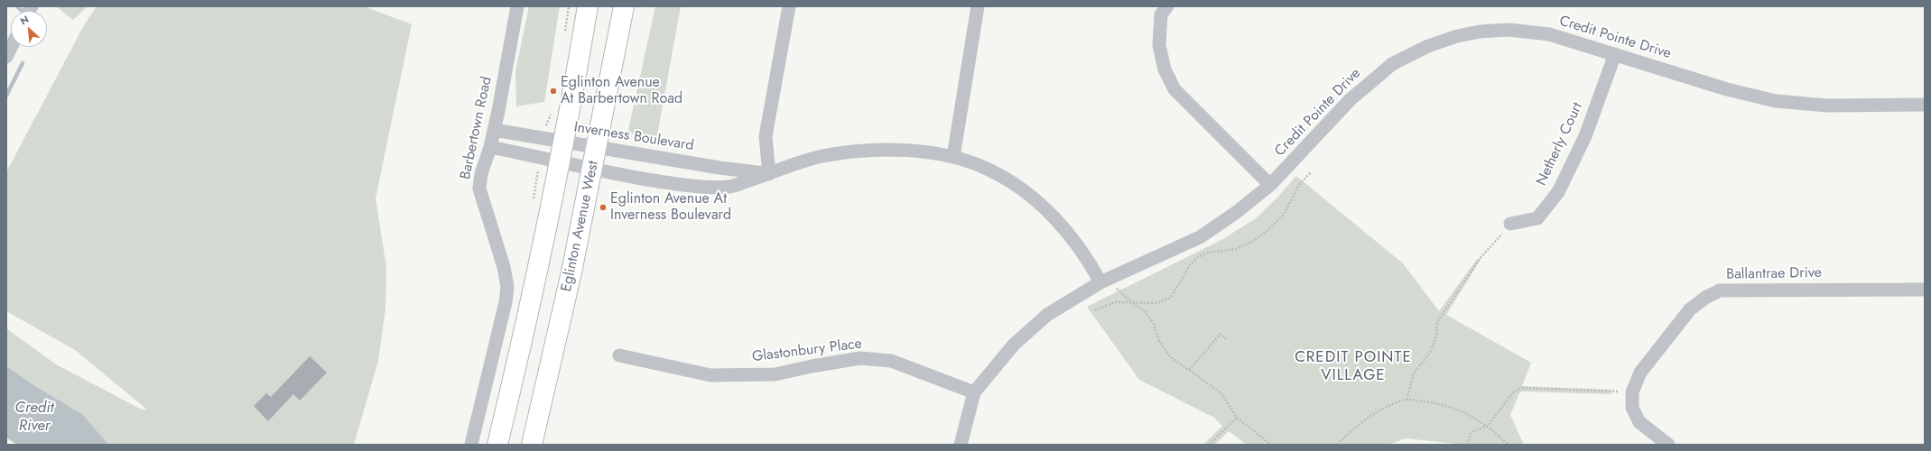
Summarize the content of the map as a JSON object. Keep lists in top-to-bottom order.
{
  "streets": {
    "main road": ["Eglinton Avenue West"],
    "street": [
      "Credit Pointe Drive",
      "Barbertown Road",
      "Inverness Boulevard",
      "Netherly Court",
      "Ballantrae Drive",
      "Glastonbury Place"
    ]
  },
  "crossings": [
    ["Credit Pointe Drive", "Inverness Boulevard"],
    ["Credit Pointe Drive", "Netherly Court"],
    ["Credit Pointe Drive", "Glastonbury Place"],
    ["Barbertown Road", "Inverness Boulevard"],
    ["Inverness Boulevard", "Eglinton Avenue West"]
  ],
  "districts": ["CREDIT POINTE VILLAGE"],
  "water": ["Credit River"],
  "places": ["Eglinton Avenue At Barbertown Road", "Eglinton Avenue At Inverness Boulevard"],
  "north": "top left"
}
